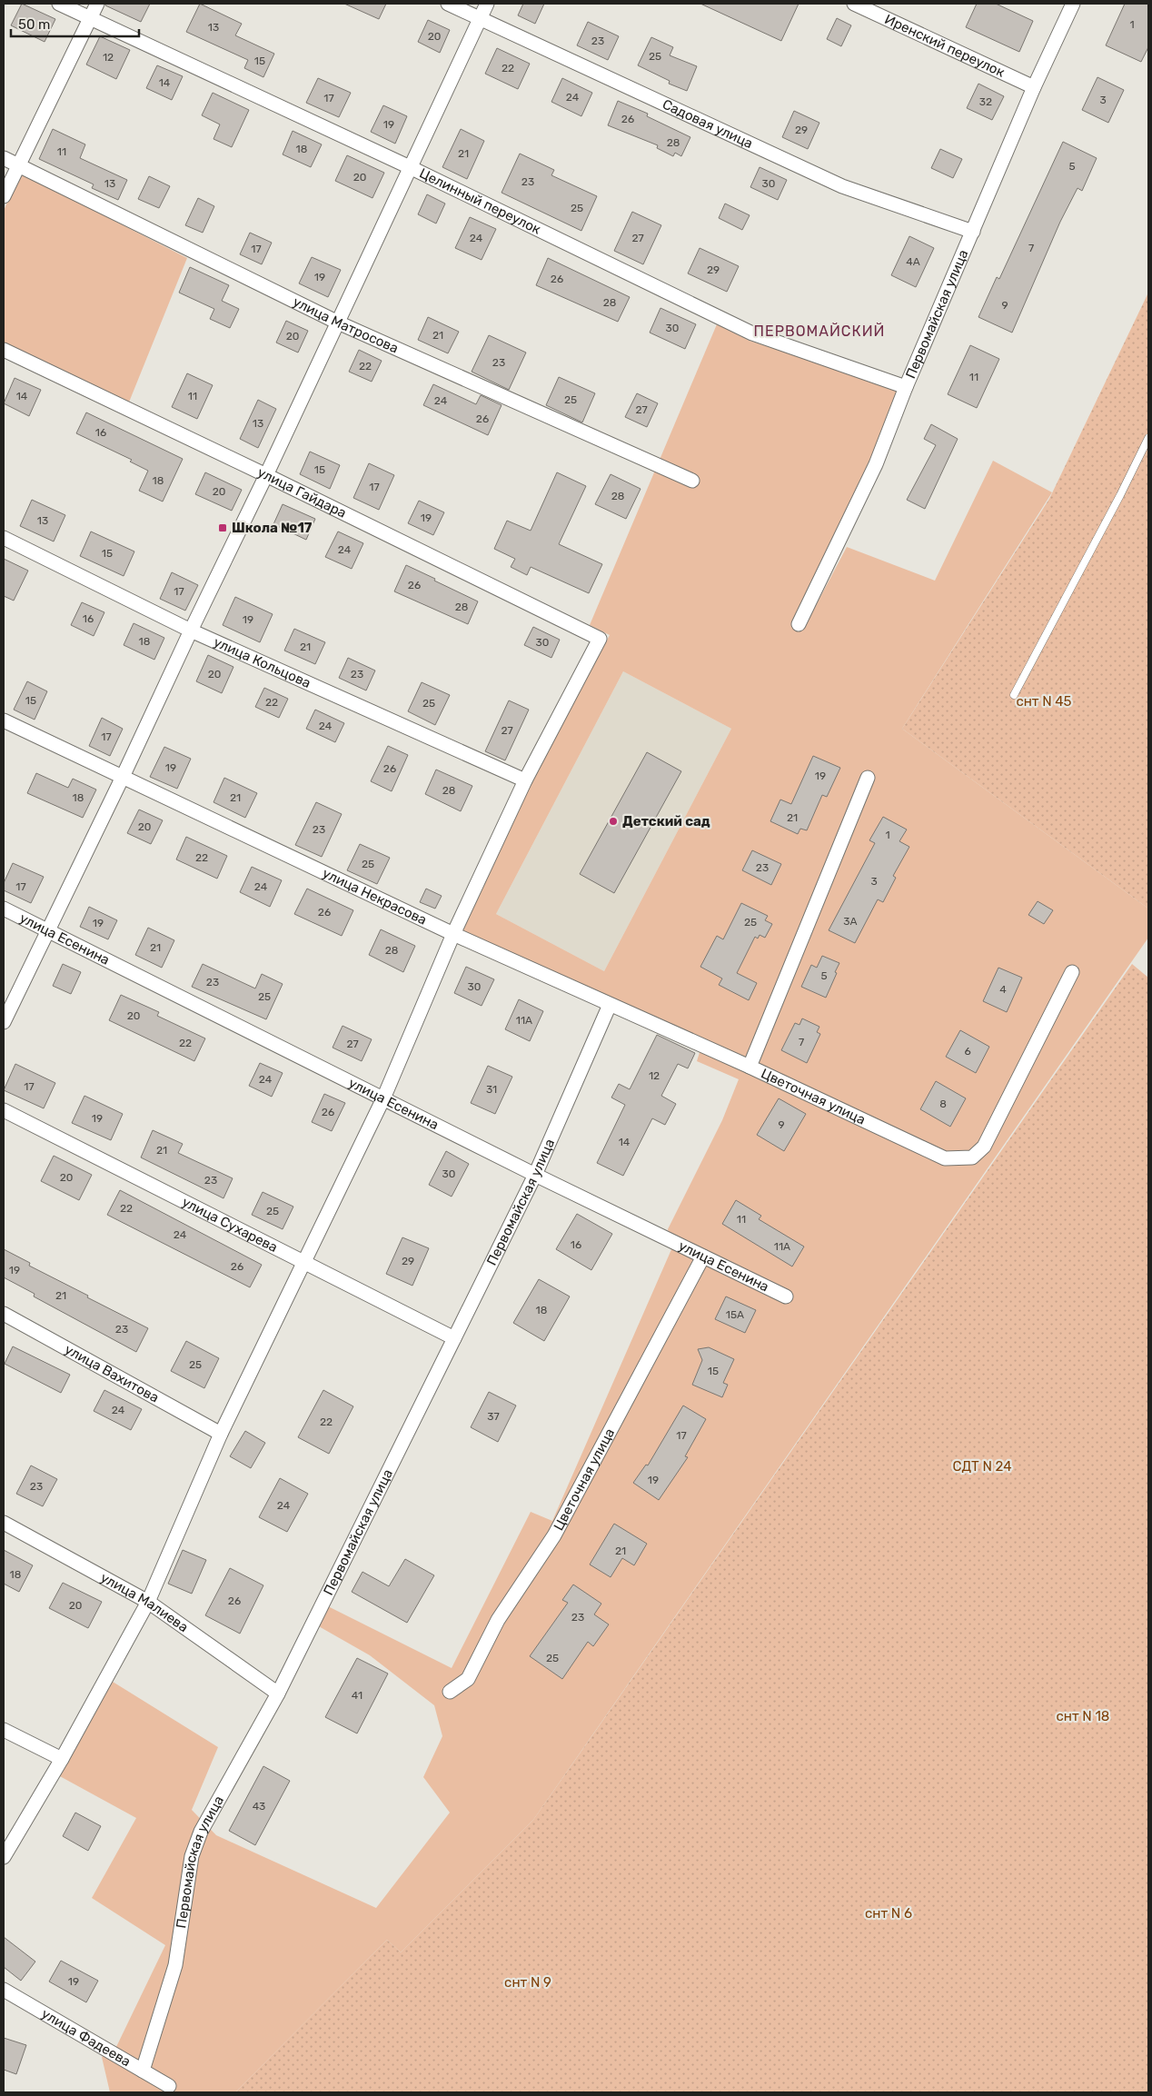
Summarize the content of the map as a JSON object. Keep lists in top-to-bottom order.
{
  "streets": {
    "street": [
      "Иренский переулок",
      "Садовая улица",
      "Целинный переулок",
      "Первомайская улица",
      "улица Матросова",
      "улица Гайдара",
      "улица Кольцова",
      "улица Некрасова",
      "улица Есенина",
      "Цветочная улица",
      "улица Сухарева",
      "улица Вахитова",
      "улица Малиева",
      "улица Фадеева"
    ]
  },
  "crossings": [
    ["Иренский переулок", "Первомайская улица"],
    ["Садовая улица", "Первомайская улица"],
    ["Целинный переулок", "Первомайская улица"],
    ["Первомайская улица", "улица Некрасова"],
    ["Первомайская улица", "улица Есенина"],
    ["Первомайская улица", "улица Сухарева"],
    ["Первомайская улица", "улица Малиева"],
    ["Первомайская улица", "улица Фадеева"],
    ["улица Гайдара", "улица Кольцова"],
    ["улица Некрасова", "Цветочная улица"],
    ["улица Есенина", "Цветочная улица"]
  ],
  "districts": ["ПЕРВОМАЙСКИЙ"],
  "parks": [
    "снт N 45",
    "СДТ N 24",
    "снт N 18",
    "снт N 6",
    "снт N 9"
  ],
  "places": {
    "transit": ["Школа №17"],
    "other": ["Детский сад"]
  },
  "house_numbers": [
    "1",
    "13",
    "20",
    "23",
    "25",
    "12",
    "15",
    "22",
    "14",
    "24",
    "17",
    "3",
    "32",
    "26",
    "19",
    "29",
    "28",
    "18",
    "11",
    "21",
    "5",
    "20",
    "23",
    "13",
    "30",
    "25",
    "24",
    "27",
    "7",
    "17",
    "4А",
    "29",
    "19",
    "26",
    "28",
    "9",
    "30",
    "21",
    "20",
    "23",
    "22",
    "11",
    "14",
    "11",
    "25",
    "24",
    "27",
    "26",
    "13",
    "16",
    "15",
    "18",
    "17",
    "20",
    "28",
    "19",
    "13",
    "24",
    "15",
    "26",
    "17",
    "28",
    "16",
    "19",
    "18",
    "30",
    "21",
    "20",
    "23",
    "15",
    "22",
    "25",
    "24",
    "27",
    "17",
    "19",
    "26",
    "19",
    "28",
    "18",
    "21",
    "21",
    "20",
    "23",
    "1",
    "22",
    "25",
    "23",
    "3",
    "17",
    "24",
    "26",
    "3А",
    "25",
    "19",
    "21",
    "28",
    "5",
    "23",
    "30",
    "4",
    "25",
    "20",
    "11А",
    "7",
    "22",
    "27",
    "6",
    "12",
    "24",
    "17",
    "31",
    "8",
    "26",
    "19",
    "9",
    "14",
    "21",
    "30",
    "20",
    "23",
    "22",
    "25",
    "11",
    "24",
    "16",
    "11А",
    "29",
    "26",
    "19",
    "21",
    "18",
    "15А",
    "23",
    "25",
    "15",
    "24",
    "37",
    "22",
    "17",
    "19",
    "23",
    "24",
    "21",
    "18",
    "26",
    "20",
    "23",
    "25",
    "41",
    "43",
    "19"
  ],
  "scale_bar": "50 m"
}
